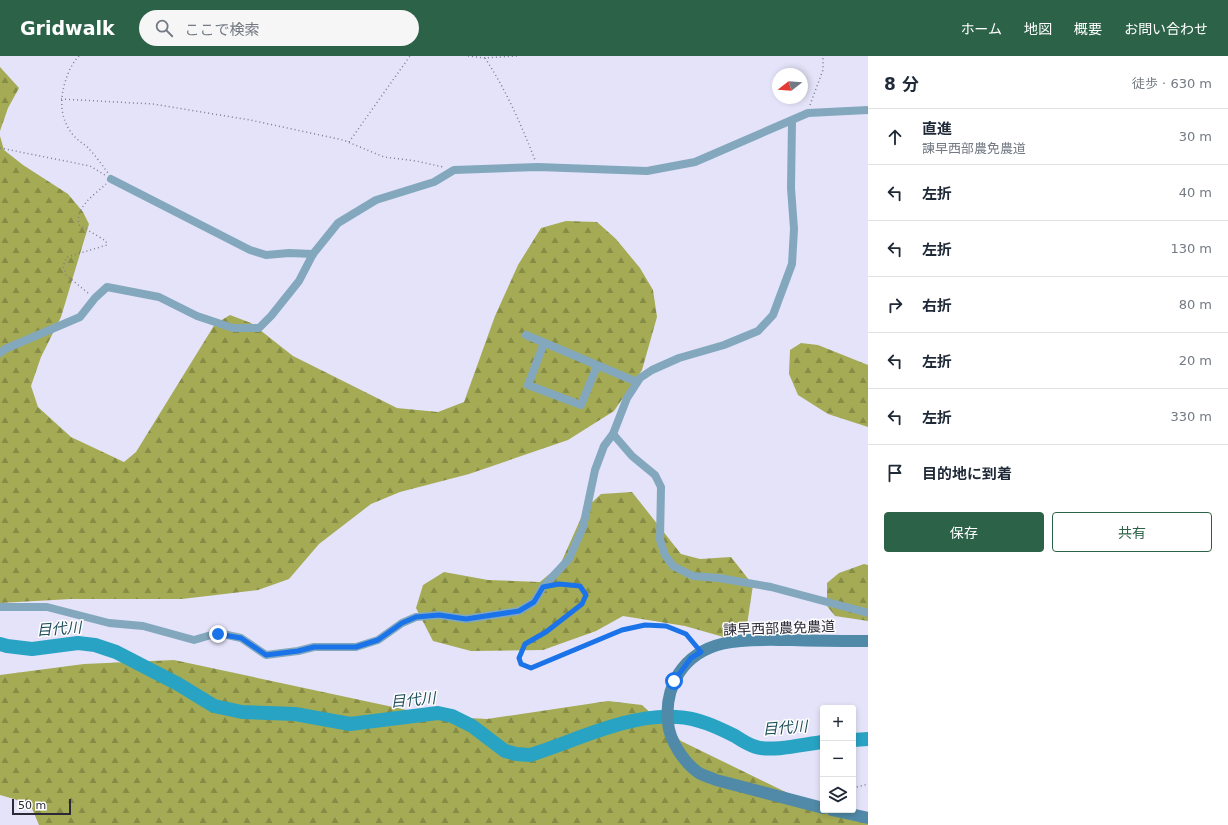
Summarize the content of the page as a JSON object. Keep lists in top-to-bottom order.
{
  "streets": {
    "street": ["諫早西部農免農道"]
  },
  "water": ["目代川"],
  "scale_bar": "50 m",
  "north": "left",
  "page": {
    "header": "Gridwalk",
    "search": "ここで検索",
    "nav": [
      "ホーム",
      "地図",
      "概要",
      "お問い合わせ"
    ],
    "heading": ["8 分", "徒歩 · 630 m"],
    "list": [
      ["直進", "諫早西部農免農道", "30 m"],
      ["左折", "40 m"],
      ["左折", "130 m"],
      ["右折", "80 m"],
      ["左折", "20 m"],
      ["左折", "330 m"],
      "目的地に到着"
    ],
    "buttons": ["保存", "共有"],
    "map_buttons": ["+", "−"],
    "scale": "50 m"
  }
}
